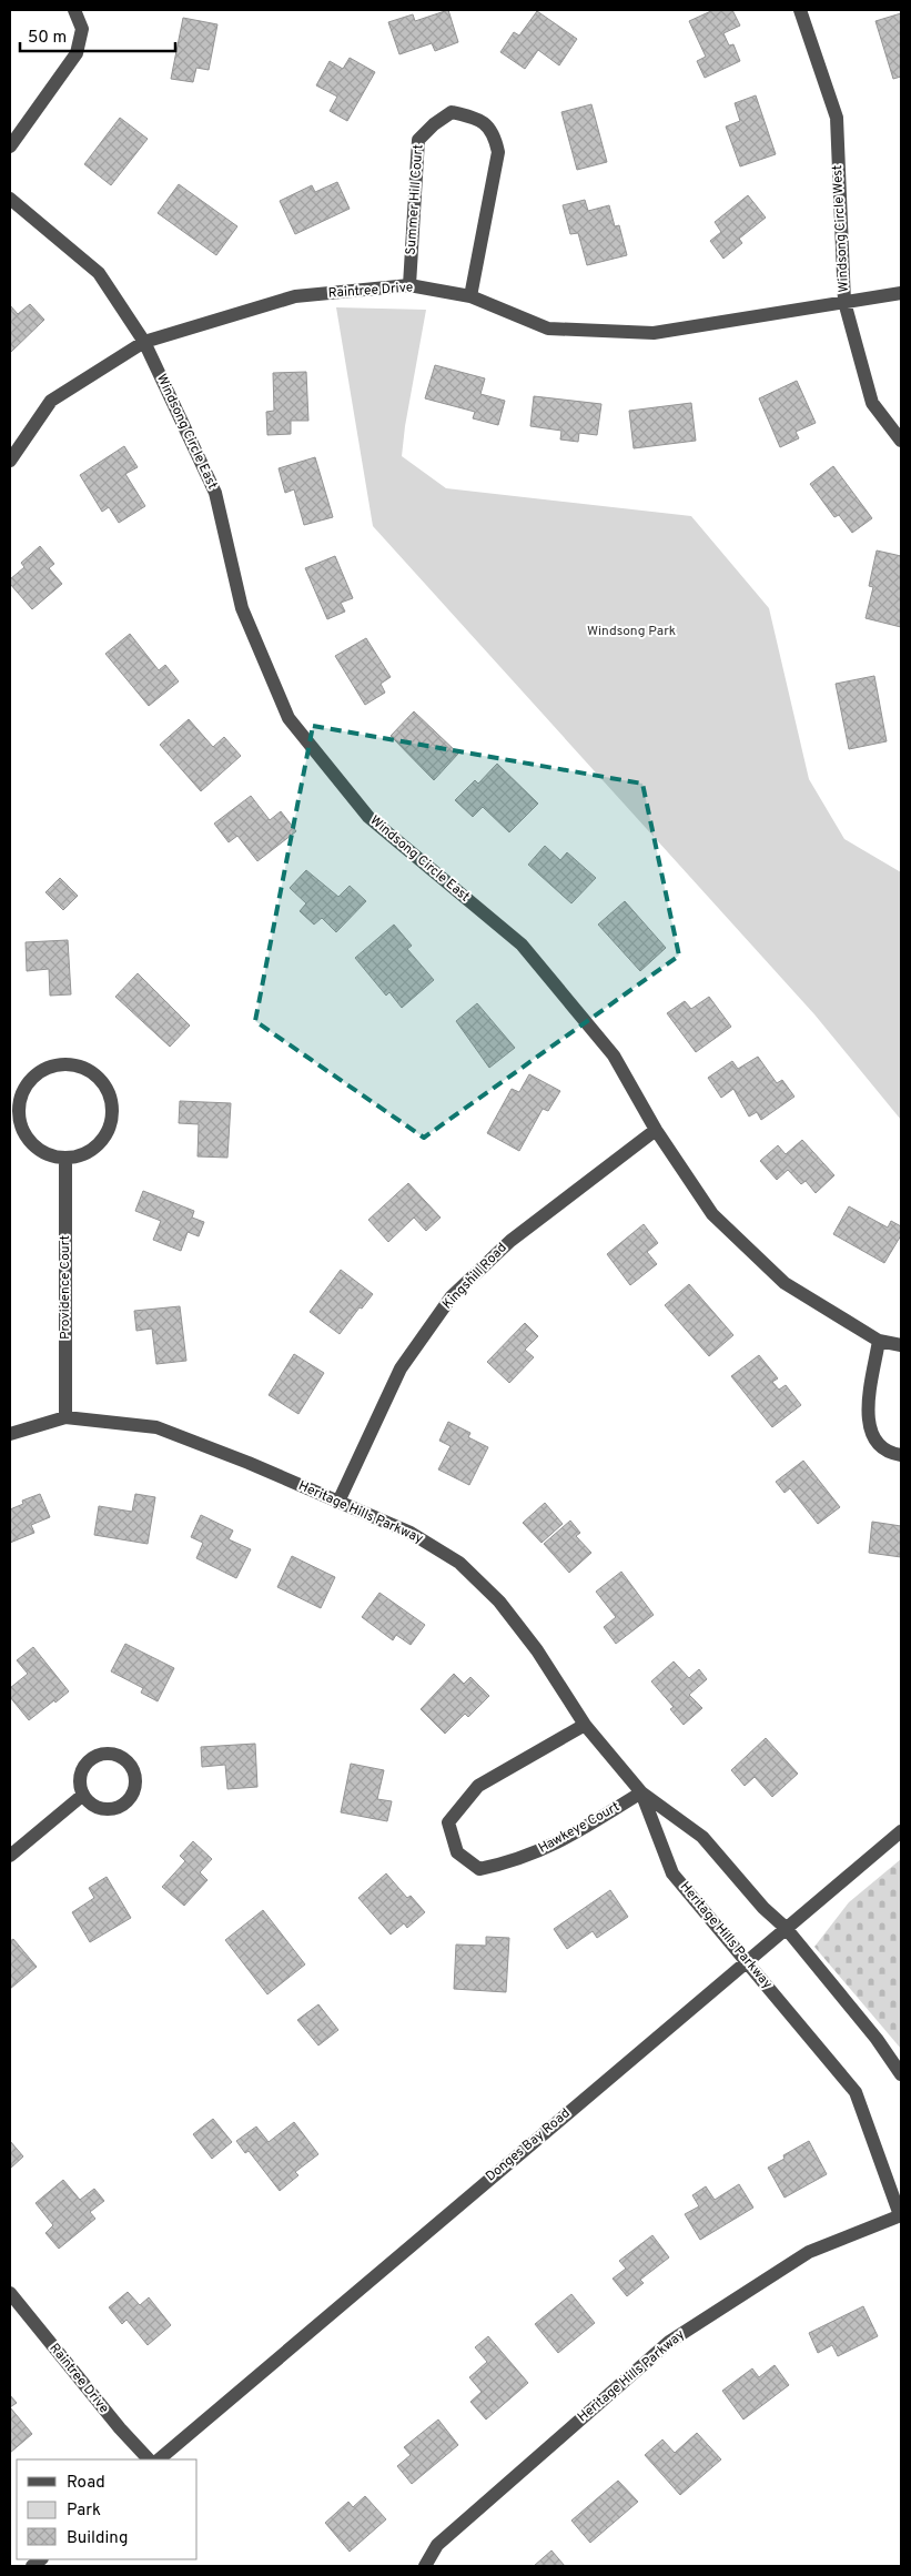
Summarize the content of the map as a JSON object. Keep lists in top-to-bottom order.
{
  "streets": {
    "street": [
      "Summer Hill Court",
      "Windsong Circle West",
      "Raintree Drive",
      "Windsong Circle East",
      "Kingshill Road",
      "Providence Court",
      "Heritage Hills Parkway",
      "Hawkeye Court",
      "Donges Bay Road"
    ]
  },
  "crossings": [
    ["Summer Hill Court", "Raintree Drive"],
    ["Windsong Circle West", "Raintree Drive"],
    ["Raintree Drive", "Windsong Circle East"],
    ["Windsong Circle East", "Kingshill Road"],
    ["Kingshill Road", "Heritage Hills Parkway"],
    ["Providence Court", "Heritage Hills Parkway"],
    ["Heritage Hills Parkway", "Hawkeye Court"],
    ["Heritage Hills Parkway", "Donges Bay Road"]
  ],
  "parks": ["Windsong Park"],
  "legend": ["Road", "Park", "Building"],
  "scale_bar": "50 m"
}
